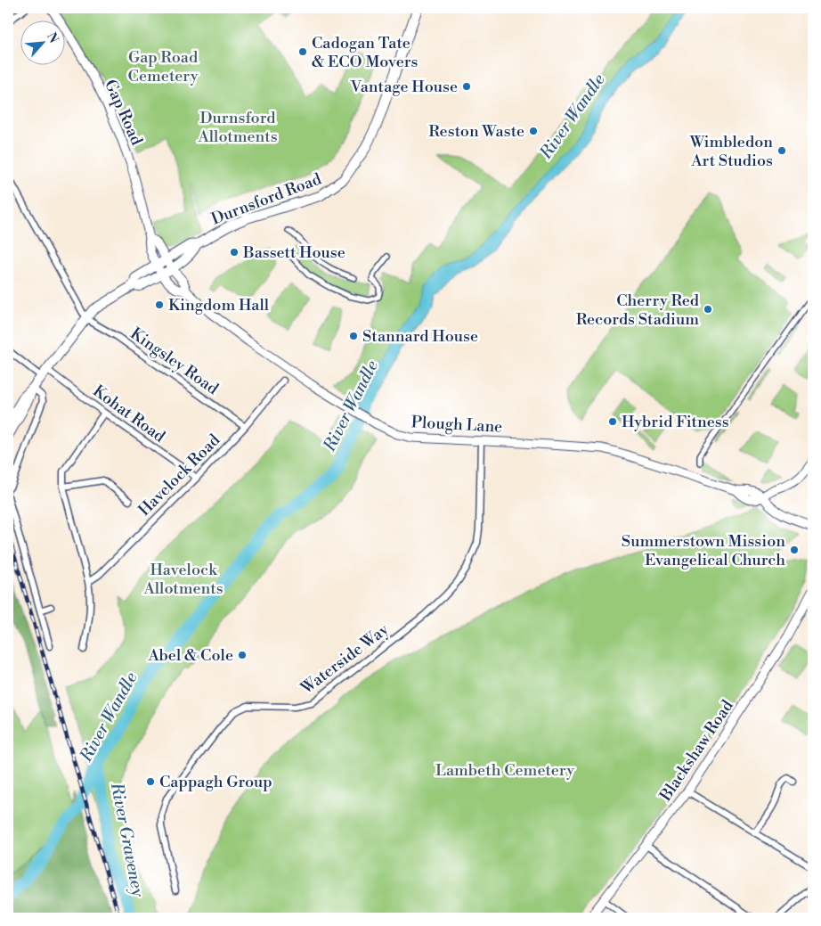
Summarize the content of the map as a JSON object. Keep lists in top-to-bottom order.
{
  "streets": {
    "main road": [
      "Gap Road",
      "Durnsford Road",
      "Plough Lane",
      "Blackshaw Road"
    ],
    "street": [
      "Kingsley Road",
      "Kohat Road",
      "Havelock Road",
      "Waterside Way"
    ]
  },
  "crossings": [
    ["Gap Road", "Durnsford Road"],
    ["Gap Road", "Plough Lane"],
    ["Durnsford Road", "Plough Lane"],
    ["Kingsley Road", "Havelock Road"],
    ["Kohat Road", "Havelock Road"],
    ["Plough Lane", "Waterside Way"]
  ],
  "water": ["River Wandle", "River Graveney"],
  "parks": [
    "Gap Road Cemetery",
    "Durnsford Allotments",
    "Havelock Allotments",
    "Lambeth Cemetery"
  ],
  "places": [
    "Cadogan Tate & ECO Movers",
    "Vantage House",
    "Reston Waste",
    "Wimbledon Art Studios",
    "Bassett House",
    "Kingdom Hall",
    "Cherry Red Records Stadium",
    "Stannard House",
    "Hybrid Fitness",
    "Summerstown Mission Evangelical Church",
    "Abel & Cole",
    "Cappagh Group"
  ],
  "north": "top right"
}
